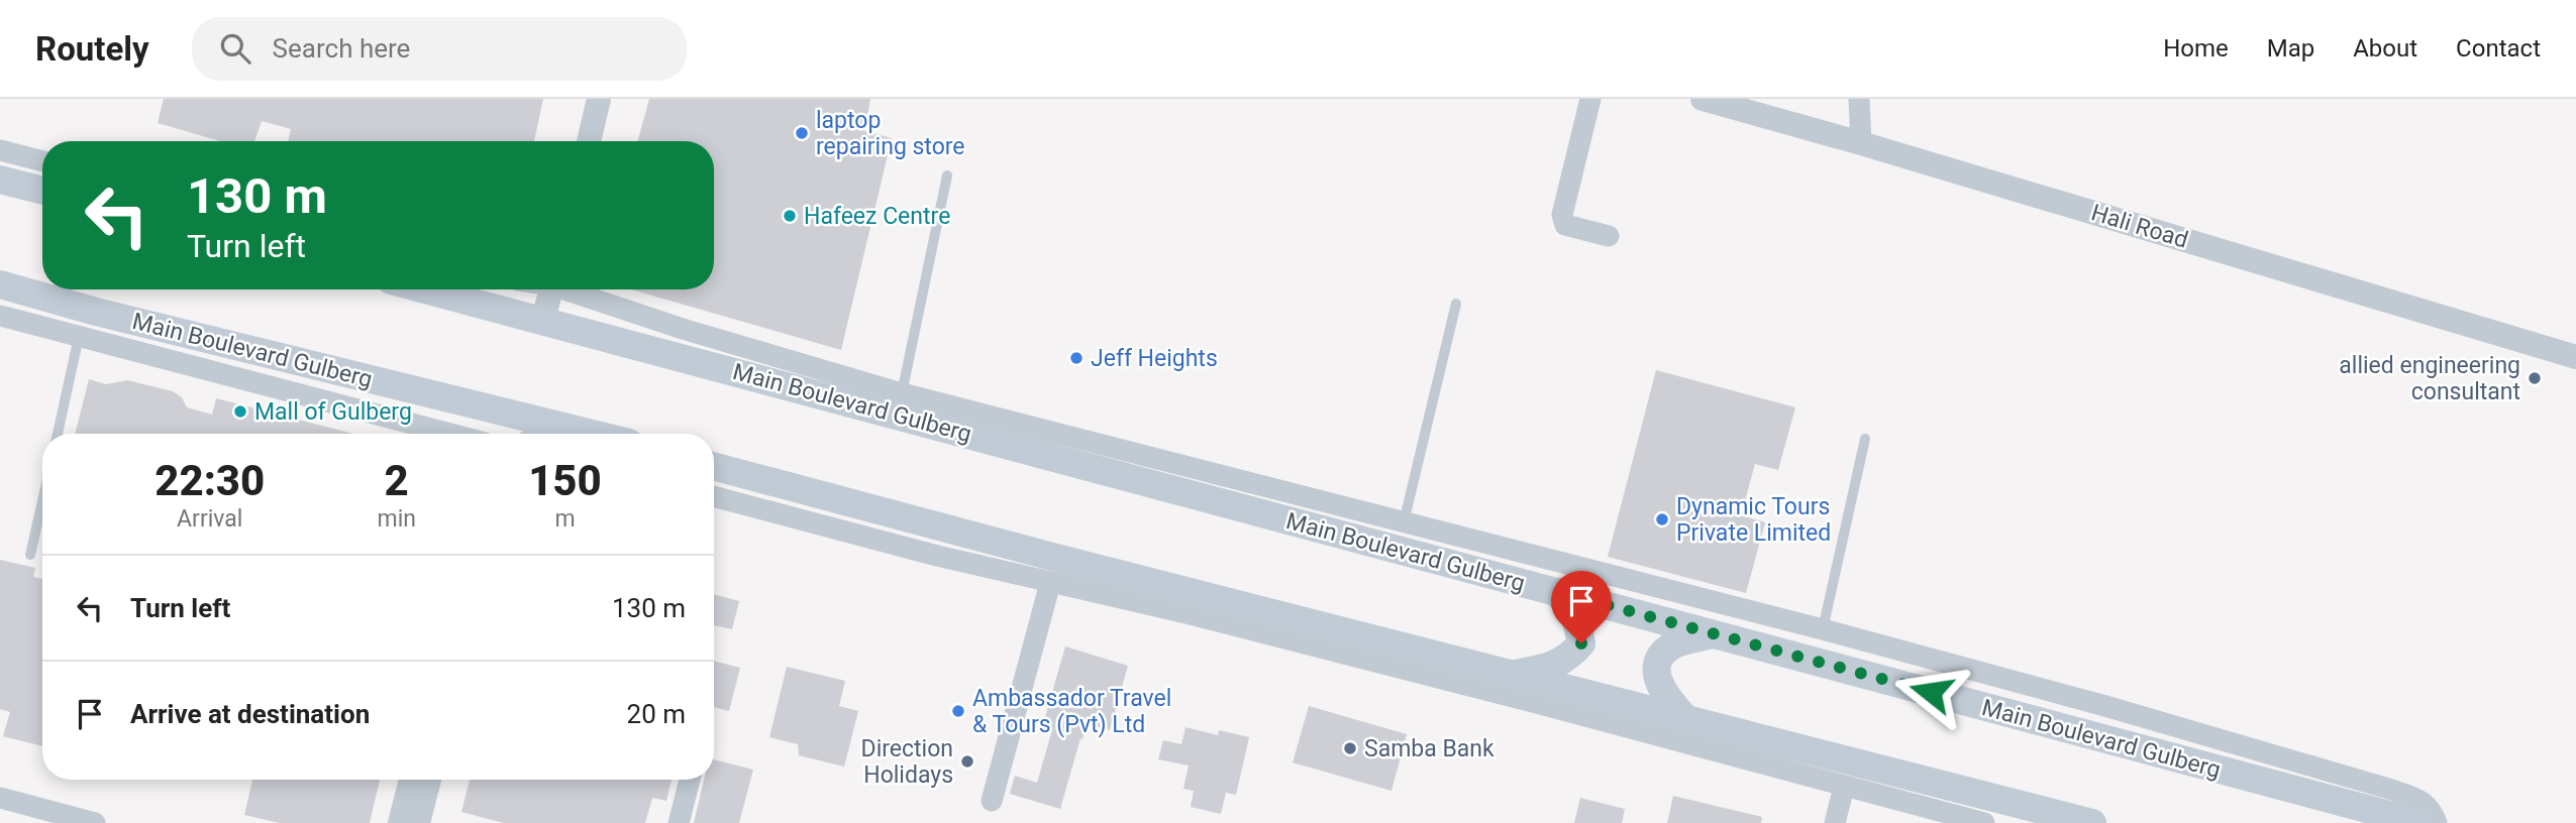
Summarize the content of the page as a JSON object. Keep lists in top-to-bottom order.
{
  "streets": {
    "main road": ["Main Boulevard Gulberg"],
    "street": ["Hali Road"]
  },
  "places": [
    "laptop repairing store",
    "Hafeez Centre",
    "Jeff Heights",
    "allied engineering consultant",
    "Mall of Gulberg",
    "Dynamic Tours Private Limited",
    "Ambassador Travel & Tours (Pvt) Ltd",
    "Samba Bank",
    "Direction Holidays"
  ],
  "page": {
    "header": "Routely",
    "search": "Search here",
    "nav": [
      "Home",
      "Map",
      "About",
      "Contact"
    ],
    "turn": ["130 m", "Turn left"],
    "eta": [
      "22:30",
      "Arrival",
      "2",
      "min",
      "150",
      "m"
    ],
    "list": [
      {
        "name": "Turn left",
        "value": "130 m"
      },
      {
        "name": "Arrive at destination",
        "value": "20 m"
      }
    ]
  }
}
